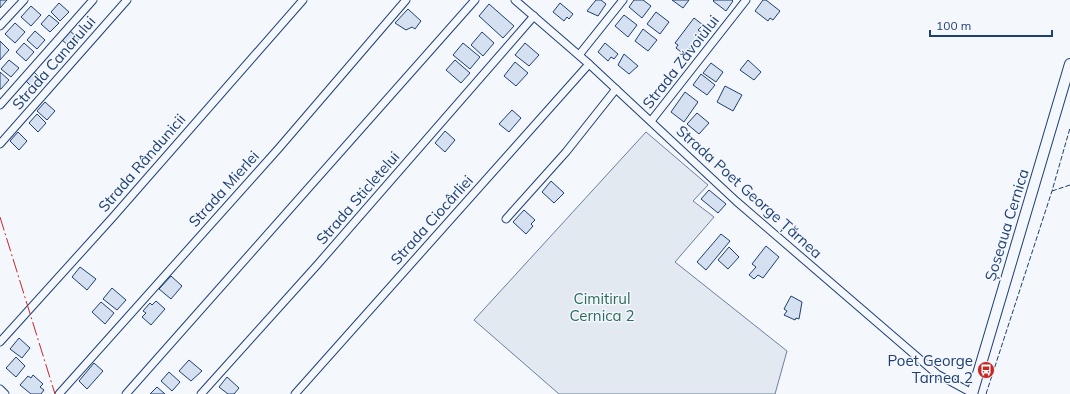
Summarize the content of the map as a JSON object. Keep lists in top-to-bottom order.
{
  "streets": {
    "main road": ["Șoseaua Cernica"],
    "street": [
      "Strada Zăvoiului",
      "Strada Canarului",
      "Strada Rândunicii",
      "Strada Mierlei",
      "Strada Poet George Țărnea",
      "Strada Sticletelui",
      "Strada Ciocârliei"
    ]
  },
  "crossings": [
    ["Strada Zăvoiului", "Strada Poet George Țărnea"],
    ["Strada Poet George Țărnea", "Strada Sticletelui"],
    ["Strada Poet George Țărnea", "Strada Ciocârliei"],
    ["Strada Poet George Țărnea", "Șoseaua Cernica"]
  ],
  "parks": ["Cimitirul Cernica 2"],
  "places": {
    "bus stop": ["Poet George Tarnea 2"]
  },
  "scale_bar": "100 m"
}
